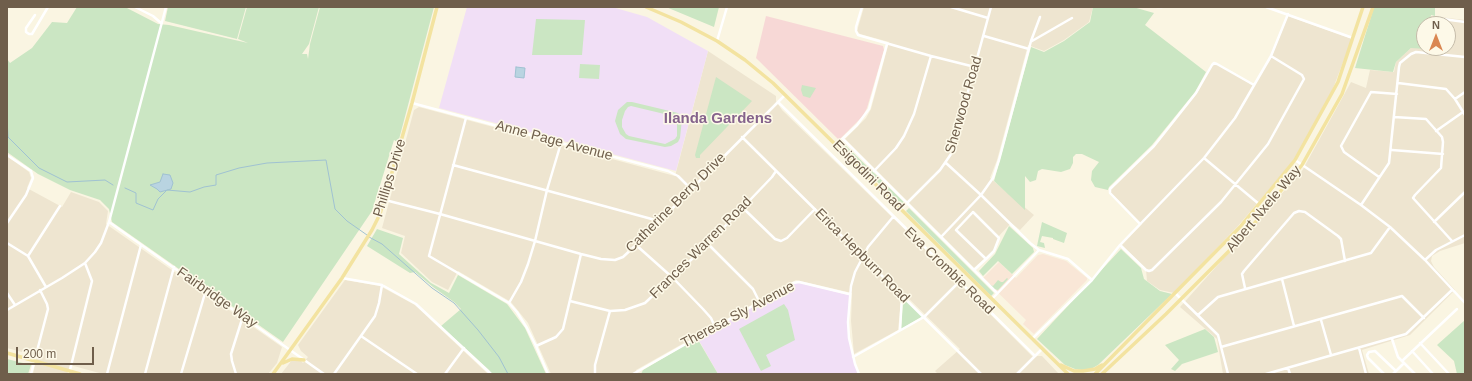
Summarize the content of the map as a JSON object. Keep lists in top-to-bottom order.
{
  "streets": {
    "main road": ["Esigodini Road", "Phillips Drive", "Albert Nxele Way"],
    "street": [
      "Sherwood Road",
      "Anne Page Avenue",
      "Catherine Berry Drive",
      "Frances Warren Road",
      "Erica Hepburn Road",
      "Eva Crombie Road",
      "Fairbridge Way",
      "Theresa Sly Avenue"
    ]
  },
  "crossings": [
    ["Sherwood Road", "Esigodini Road"],
    ["Anne Page Avenue", "Phillips Drive"],
    ["Anne Page Avenue", "Catherine Berry Drive"],
    ["Esigodini Road", "Catherine Berry Drive"],
    ["Phillips Drive", "Catherine Berry Drive"],
    ["Phillips Drive", "Fairbridge Way"],
    ["Catherine Berry Drive", "Erica Hepburn Road"],
    ["Catherine Berry Drive", "Eva Crombie Road"],
    ["Frances Warren Road", "Erica Hepburn Road"]
  ],
  "districts": ["Ilanda Gardens"],
  "scale_bar": "200 m",
  "north": "top"
}
